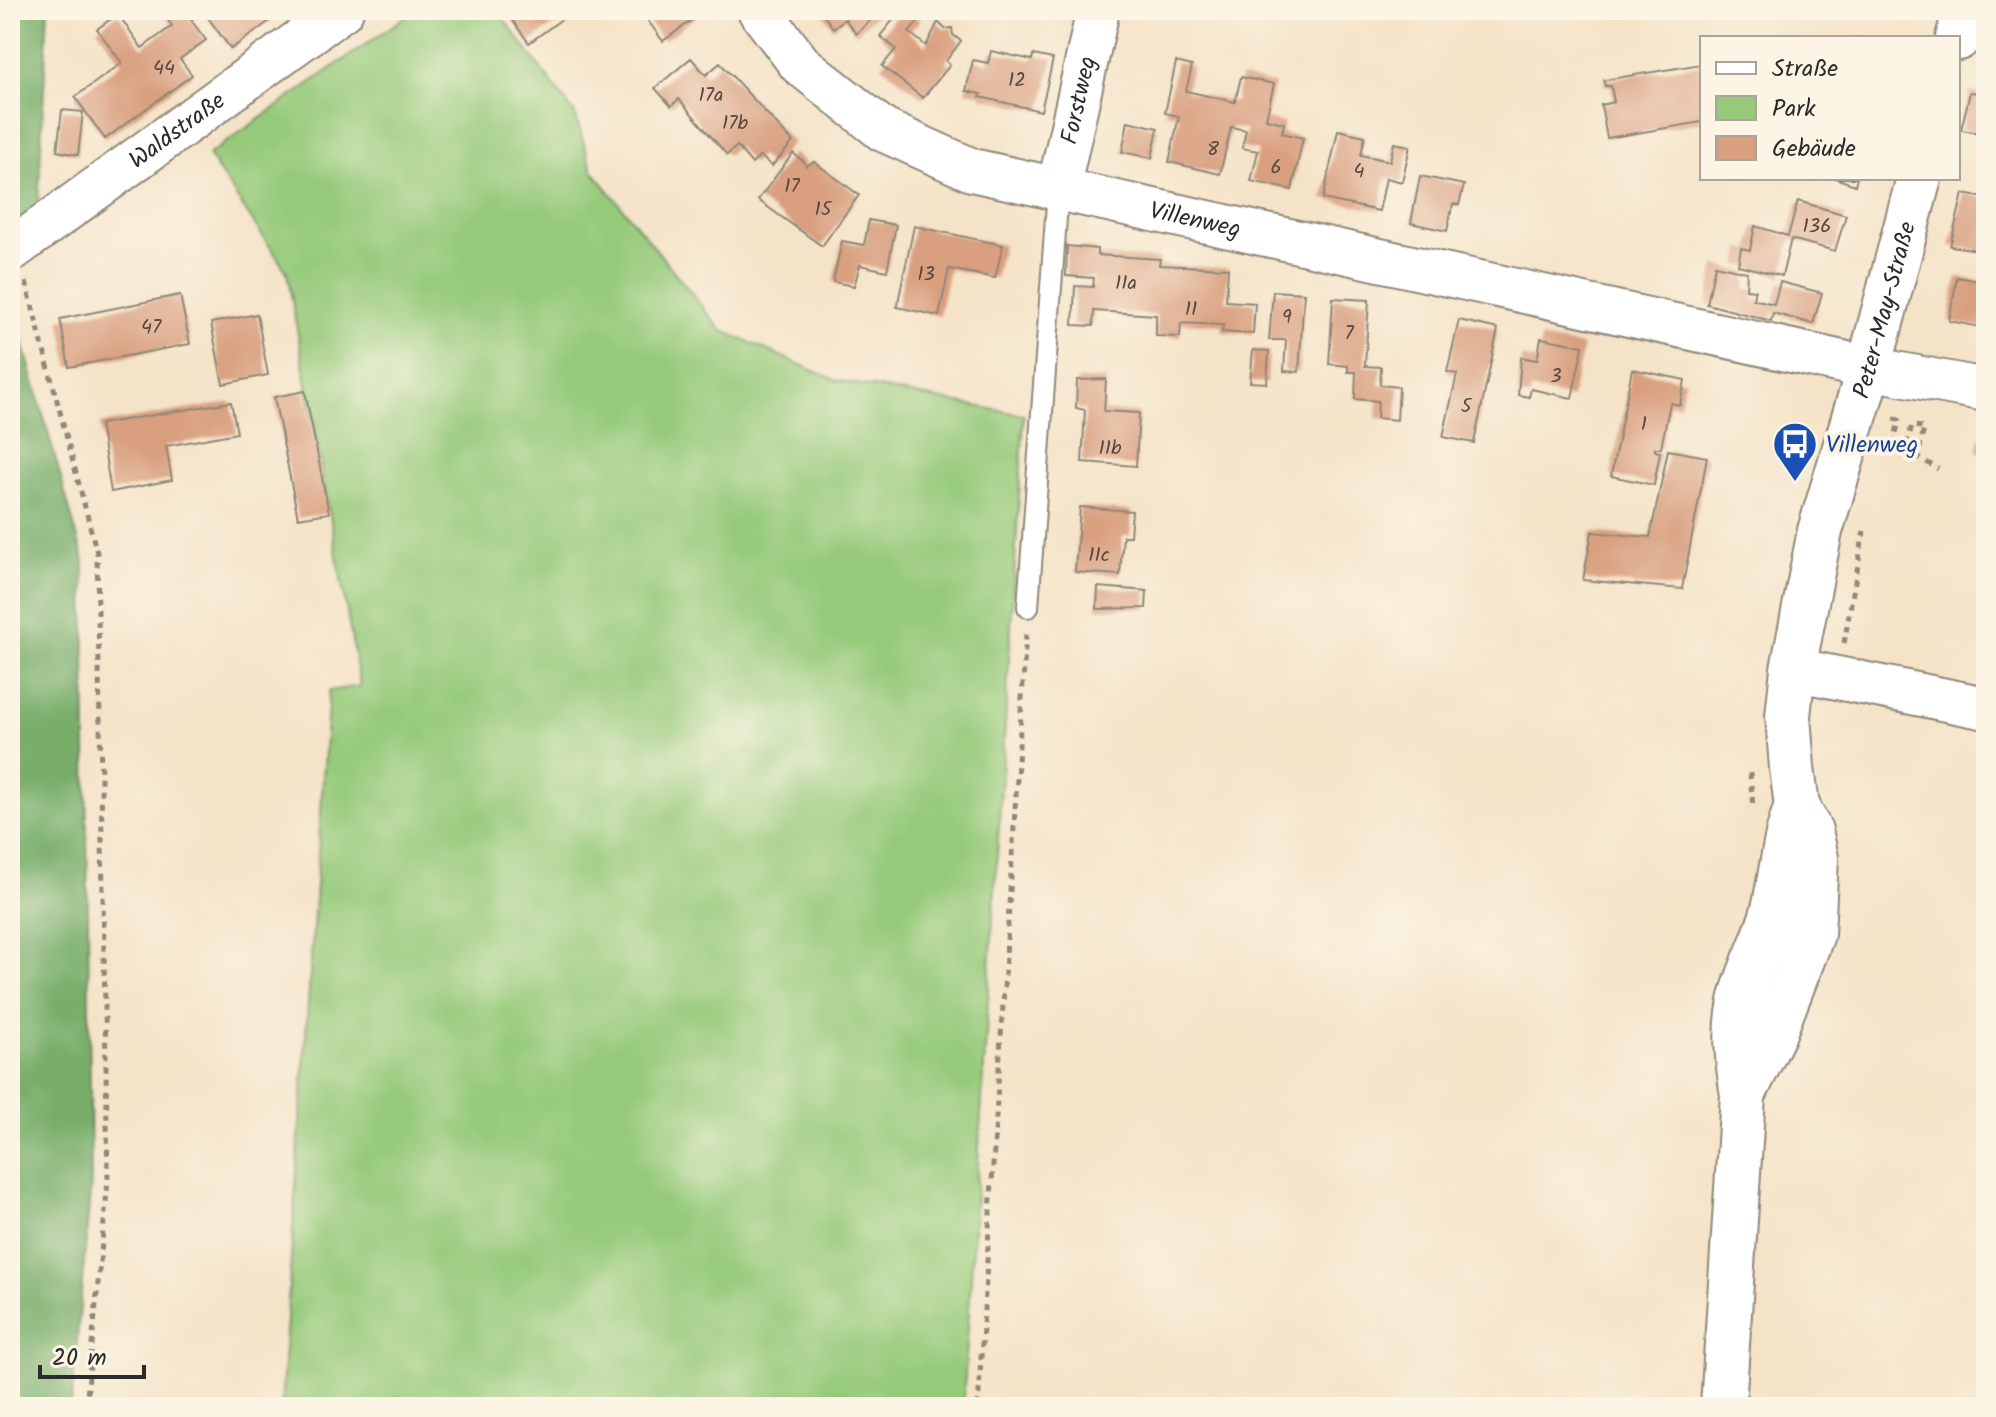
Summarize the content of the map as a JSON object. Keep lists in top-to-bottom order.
{
  "streets": {
    "main road": ["Peter-May-Straße"],
    "street": ["Forstweg", "Waldstraße", "Villenweg"]
  },
  "crossings": [
    ["Forstweg", "Villenweg"],
    ["Villenweg", "Peter-May-Straße"]
  ],
  "places": {
    "bus stop": ["Villenweg"]
  },
  "house_numbers": [
    "44",
    "12",
    "17a",
    "17b",
    "8",
    "6",
    "4",
    "17",
    "15",
    "136",
    "13",
    "11a",
    "11",
    "9",
    "47",
    "7",
    "3",
    "5",
    "1",
    "11b",
    "11c"
  ],
  "legend": ["Straße", "Park", "Gebäude"],
  "scale_bar": "20 m"
}
